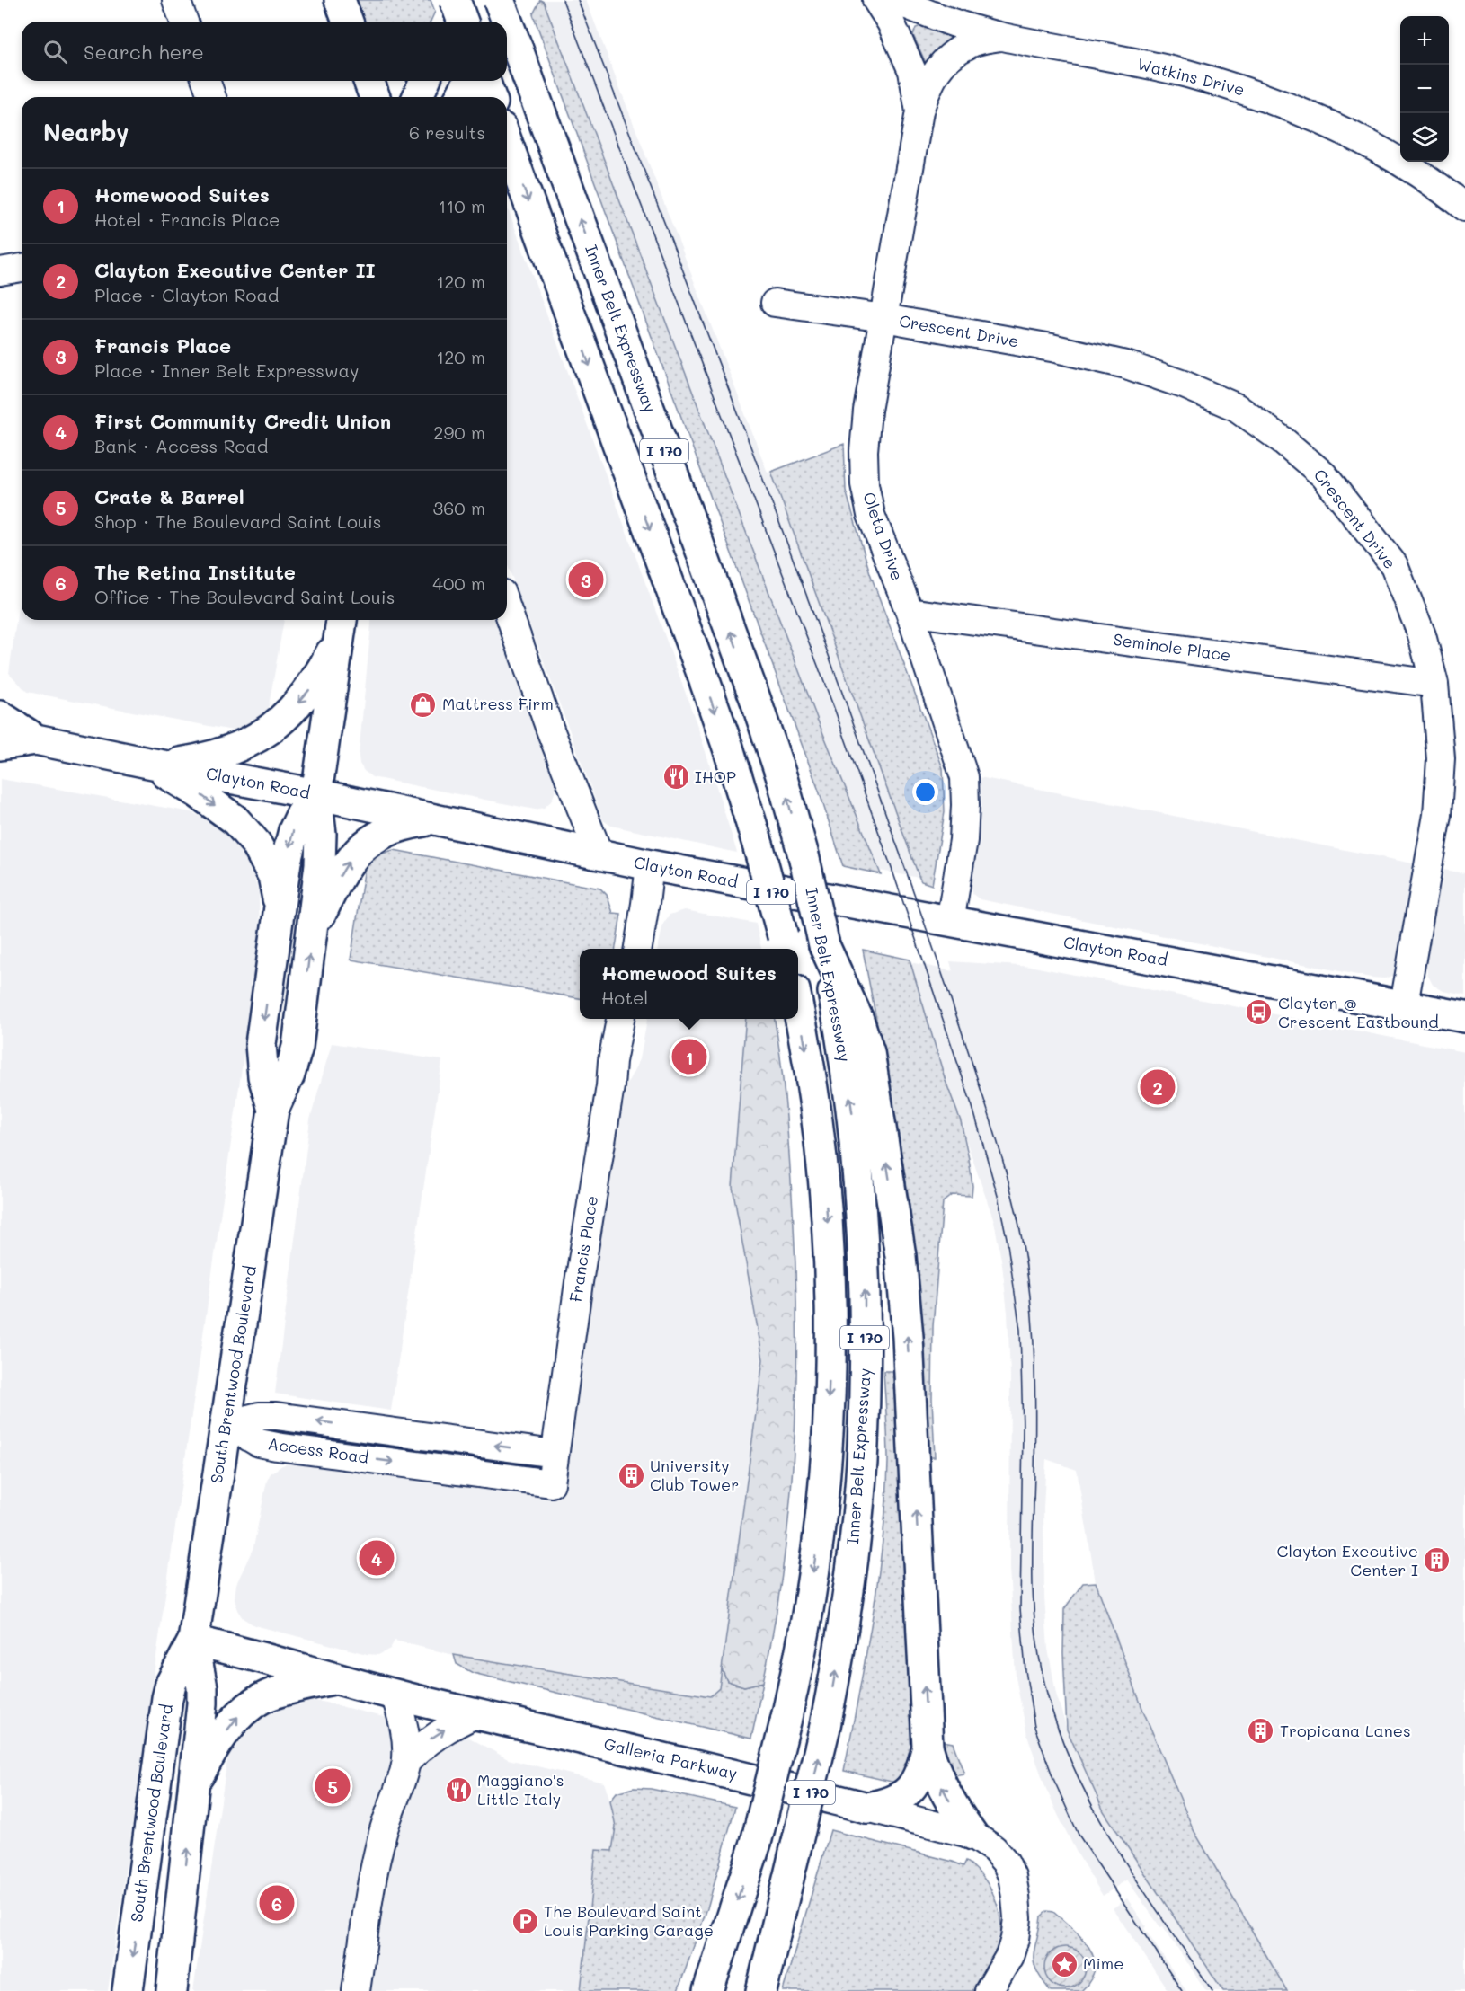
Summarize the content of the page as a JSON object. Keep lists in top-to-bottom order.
{
  "streets": {
    "main road": [
      "Inner Belt Expressway",
      "I 170",
      "Clayton Road",
      "South Brentwood Boulevard",
      "Galleria Parkway"
    ],
    "street": [
      "Watkins Drive",
      "Crescent Drive",
      "Oleta Drive",
      "Seminole Place",
      "Francis Place",
      "Access Road"
    ]
  },
  "crossings": [
    ["Watkins Drive", "Oleta Drive"],
    ["Crescent Drive", "Oleta Drive"],
    ["Crescent Drive", "Seminole Place"],
    ["Crescent Drive", "Clayton Road"],
    ["Oleta Drive", "Seminole Place"],
    ["Oleta Drive", "Clayton Road"],
    ["Clayton Road", "South Brentwood Boulevard"],
    ["Francis Place", "Access Road"],
    ["South Brentwood Boulevard", "Access Road"],
    ["South Brentwood Boulevard", "Galleria Parkway"]
  ],
  "places": {
    "shop": ["Mattress Firm"],
    "restaurant": ["IHOP", "Maggiano's Little Italy"],
    "bus stop": ["Clayton @ Crescent Eastbound"],
    "building": ["University Club Tower", "Clayton Executive Center I", "Tropicana Lanes"],
    "parking": ["The Boulevard Saint Louis Parking Garage"],
    "place": ["Mime"]
  },
  "page": {
    "map_buttons": ["+", "−"],
    "search": "Search here",
    "heading": ["Nearby", "6 results"],
    "list": [
      {
        "mark": "1",
        "name": "Homewood Suites",
        "note": "Hotel · Francis Place",
        "value": "110 m"
      },
      {
        "mark": "2",
        "name": "Clayton Executive Center II",
        "note": "Place · Clayton Road",
        "value": "120 m"
      },
      {
        "mark": "3",
        "name": "Francis Place",
        "note": "Place · Inner Belt Expressway",
        "value": "120 m"
      },
      {
        "mark": "4",
        "name": "First Community Credit Union",
        "note": "Bank · Access Road",
        "value": "290 m"
      },
      {
        "mark": "5",
        "name": "Crate & Barrel",
        "note": "Shop · The Boulevard Saint Louis",
        "value": "360 m"
      },
      {
        "mark": "6",
        "name": "The Retina Institute",
        "note": "Office · The Boulevard Saint Louis",
        "value": "400 m"
      }
    ],
    "pins": [
      "3",
      "1",
      "2",
      "4",
      "5",
      "6"
    ],
    "popup": ["Homewood Suites", "Hotel"]
  }
}
